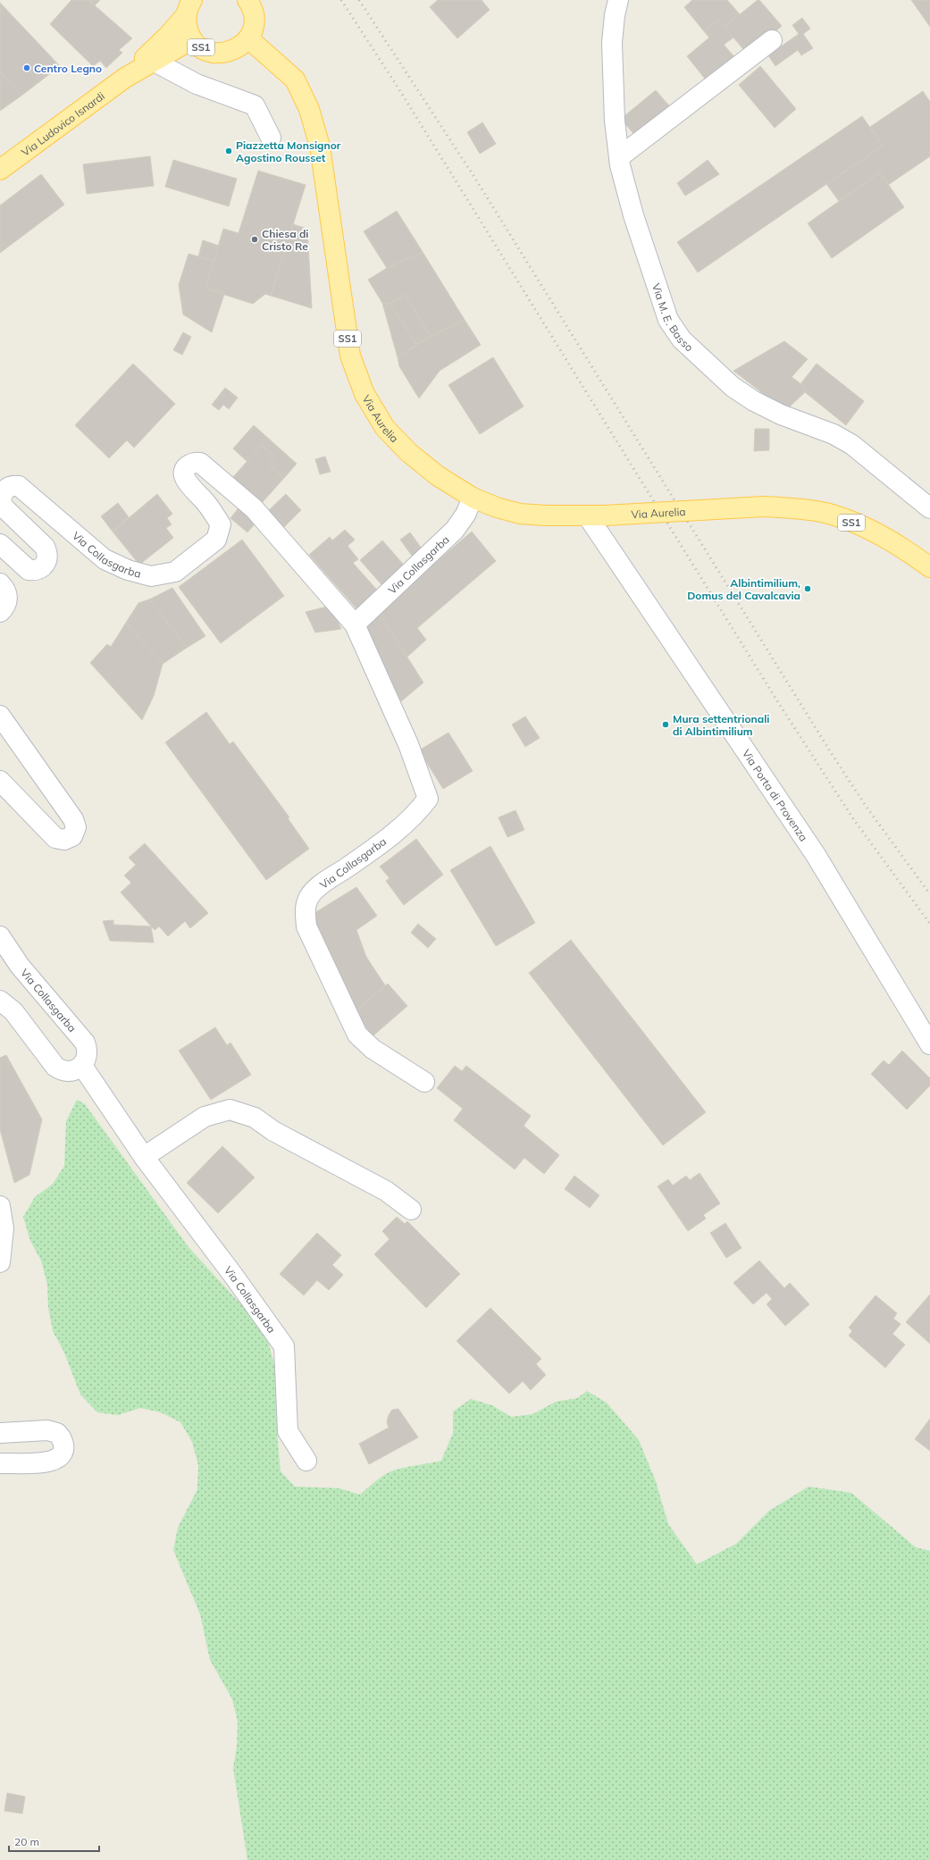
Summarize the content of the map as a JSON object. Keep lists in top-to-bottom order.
{
  "streets": {
    "main road": ["SS1", "Via Ludovico Isnardi", "Via Aurelia"],
    "street": ["Via M. E. Basso", "Via Collasgarba", "Via Porta di Provenza"]
  },
  "crossings": [
    ["SS1", "Via Ludovico Isnardi"],
    ["SS1", "Via Aurelia"],
    ["Via Aurelia", "Via Collasgarba"],
    ["Via Aurelia", "Via Porta di Provenza"]
  ],
  "places": [
    "Centro Legno",
    "Piazzetta Monsignor Agostino Rousset",
    "Chiesa di Cristo Re",
    "Albintimilium, Domus del Cavalcavia",
    "Mura settentrionali di Albintimilium"
  ],
  "scale_bar": "20 m"
}
